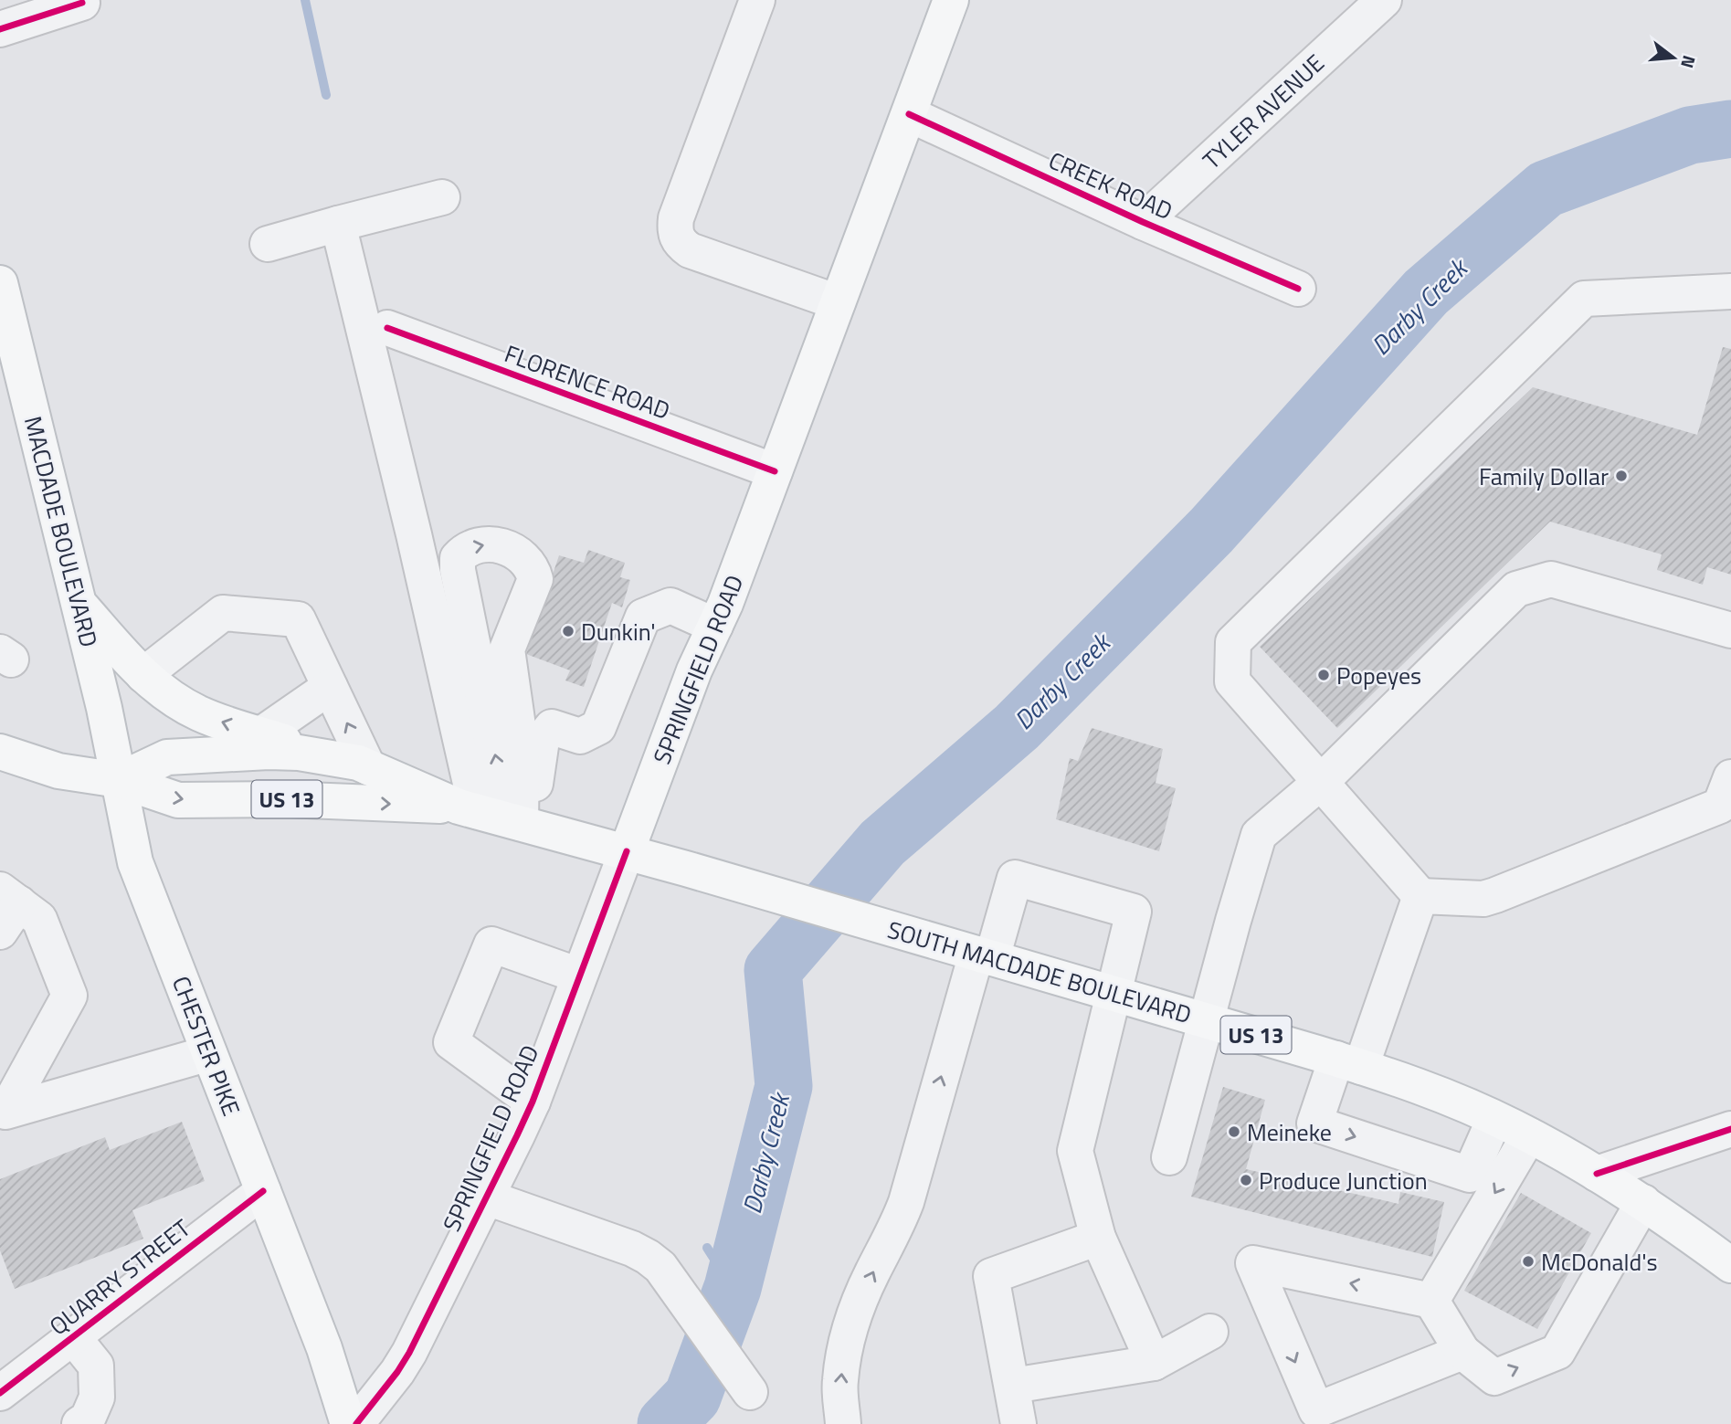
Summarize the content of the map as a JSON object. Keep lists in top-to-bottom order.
{
  "streets": {
    "main road": [
      "MACDADE BOULEVARD",
      "SPRINGFIELD ROAD",
      "US 13",
      "SOUTH MACDADE BOULEVARD",
      "CHESTER PIKE"
    ],
    "street": [
      "TYLER AVENUE",
      "CREEK ROAD",
      "FLORENCE ROAD",
      "QUARRY STREET"
    ]
  },
  "crossings": [
    ["TYLER AVENUE", "CREEK ROAD"],
    ["CREEK ROAD", "SPRINGFIELD ROAD"],
    ["FLORENCE ROAD", "SPRINGFIELD ROAD"],
    ["MACDADE BOULEVARD", "US 13"],
    ["MACDADE BOULEVARD", "SOUTH MACDADE BOULEVARD"],
    ["MACDADE BOULEVARD", "CHESTER PIKE"],
    ["SPRINGFIELD ROAD", "SOUTH MACDADE BOULEVARD"],
    ["US 13", "SOUTH MACDADE BOULEVARD"],
    ["US 13", "CHESTER PIKE"],
    ["SOUTH MACDADE BOULEVARD", "CHESTER PIKE"],
    ["CHESTER PIKE", "QUARRY STREET"]
  ],
  "water": ["Darby Creek"],
  "places": [
    "Family Dollar",
    "Dunkin'",
    "Popeyes",
    "Meineke",
    "Produce Junction",
    "McDonald's"
  ],
  "north": "right"
}
